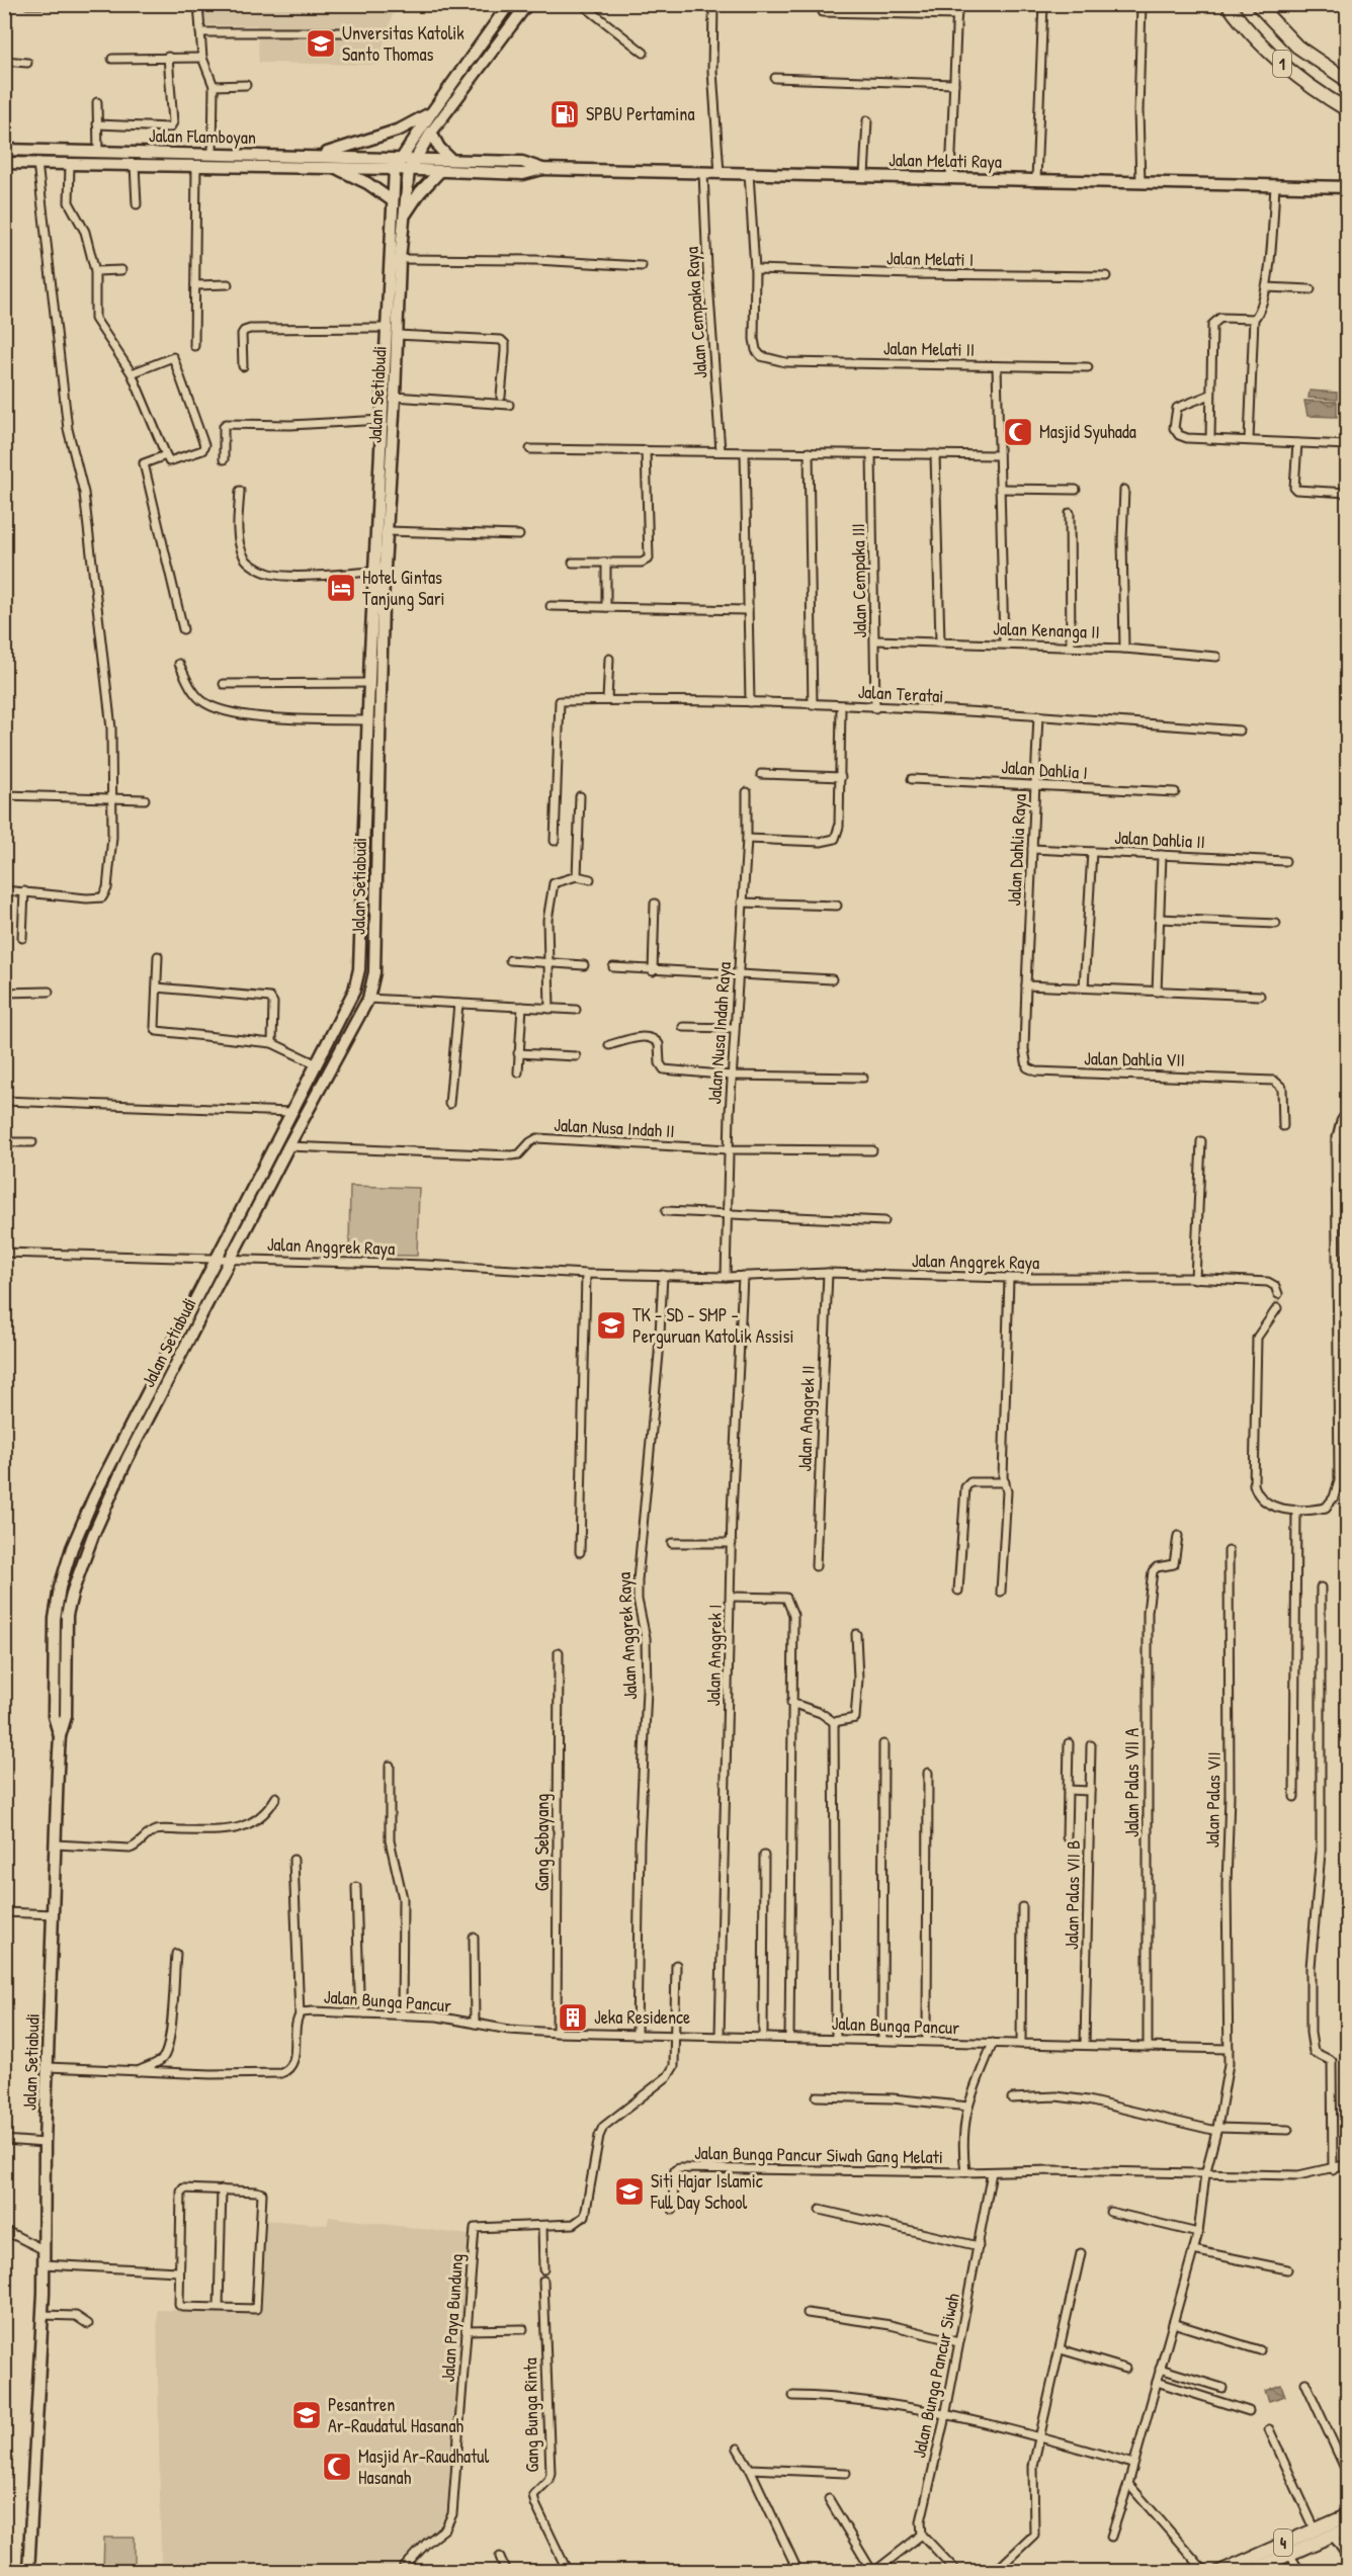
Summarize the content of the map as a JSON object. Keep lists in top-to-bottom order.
{
  "streets": {
    "highway": ["1", "4"],
    "main road": ["Jalan Flamboyan", "Jalan Melati Raya", "Jalan Setiabudi"],
    "street": [
      "Jalan Melati I",
      "Jalan Cempaka Raya",
      "Jalan Melati II",
      "Jalan Cempaka III",
      "Jalan Kenanga II",
      "Jalan Teratai",
      "Jalan Dahlia I",
      "Jalan Dahlia II",
      "Jalan Dahlia Raya",
      "Jalan Nusa Indah Raya",
      "Jalan Dahlia VII",
      "Jalan Nusa Indah II",
      "Jalan Anggrek Raya",
      "Jalan Anggrek II",
      "Jalan Anggrek I",
      "Jalan Palas VII A",
      "Jalan Palas VII",
      "Gang Sebayang",
      "Jalan Palas VII B",
      "Jalan Bunga Pancur",
      "Jalan Bunga Pancur Siwah Gang Melati",
      "Jalan Paya Bundung",
      "Jalan Bunga Pancur Siwah",
      "Gang Bunga Rinta"
    ]
  },
  "crossings": [
    ["Jalan Flamboyan", "Jalan Melati Raya"],
    ["Jalan Flamboyan", "Jalan Setiabudi"],
    ["Jalan Melati Raya", "Jalan Cempaka Raya"],
    ["Jalan Melati Raya", "Jalan Setiabudi"],
    ["Jalan Melati I", "Jalan Melati II"],
    ["Jalan Setiabudi", "Jalan Nusa Indah II"],
    ["Jalan Setiabudi", "Jalan Anggrek Raya"],
    ["Jalan Setiabudi", "Jalan Bunga Pancur"],
    ["Jalan Cempaka III", "Jalan Kenanga II"],
    ["Jalan Cempaka III", "Jalan Teratai"],
    ["Jalan Teratai", "Jalan Dahlia Raya"],
    ["Jalan Dahlia I", "Jalan Dahlia Raya"],
    ["Jalan Dahlia II", "Jalan Dahlia Raya"],
    ["Jalan Dahlia Raya", "Jalan Dahlia VII"],
    ["Jalan Nusa Indah Raya", "Jalan Nusa Indah II"],
    ["Jalan Nusa Indah Raya", "Jalan Anggrek Raya"],
    ["Jalan Anggrek Raya", "Jalan Anggrek II"],
    ["Jalan Anggrek Raya", "Jalan Anggrek I"],
    ["Jalan Anggrek Raya", "Jalan Bunga Pancur"],
    ["Jalan Anggrek I", "Jalan Bunga Pancur"],
    ["Jalan Palas VII A", "Jalan Bunga Pancur"],
    ["Jalan Palas VII", "Jalan Bunga Pancur"],
    ["Gang Sebayang", "Jalan Bunga Pancur"],
    ["Jalan Palas VII B", "Jalan Bunga Pancur"]
  ],
  "places": {
    "school or university": [
      "Unversitas Katolik Santo Thomas",
      "TK - SD - SMP - Perguruan Katolik Assisi",
      "Siti Hajar Islamic Full Day School",
      "Pesantren Ar-Raudatul Hasanah"
    ],
    "fuel station": ["SPBU Pertamina"],
    "mosque": ["Masjid Syuhada", "Masjid Ar-Raudhatul Hasanah"],
    "hotel": ["Hotel Gintas Tanjung Sari"],
    "building": ["Jeka Residence"]
  }
}
